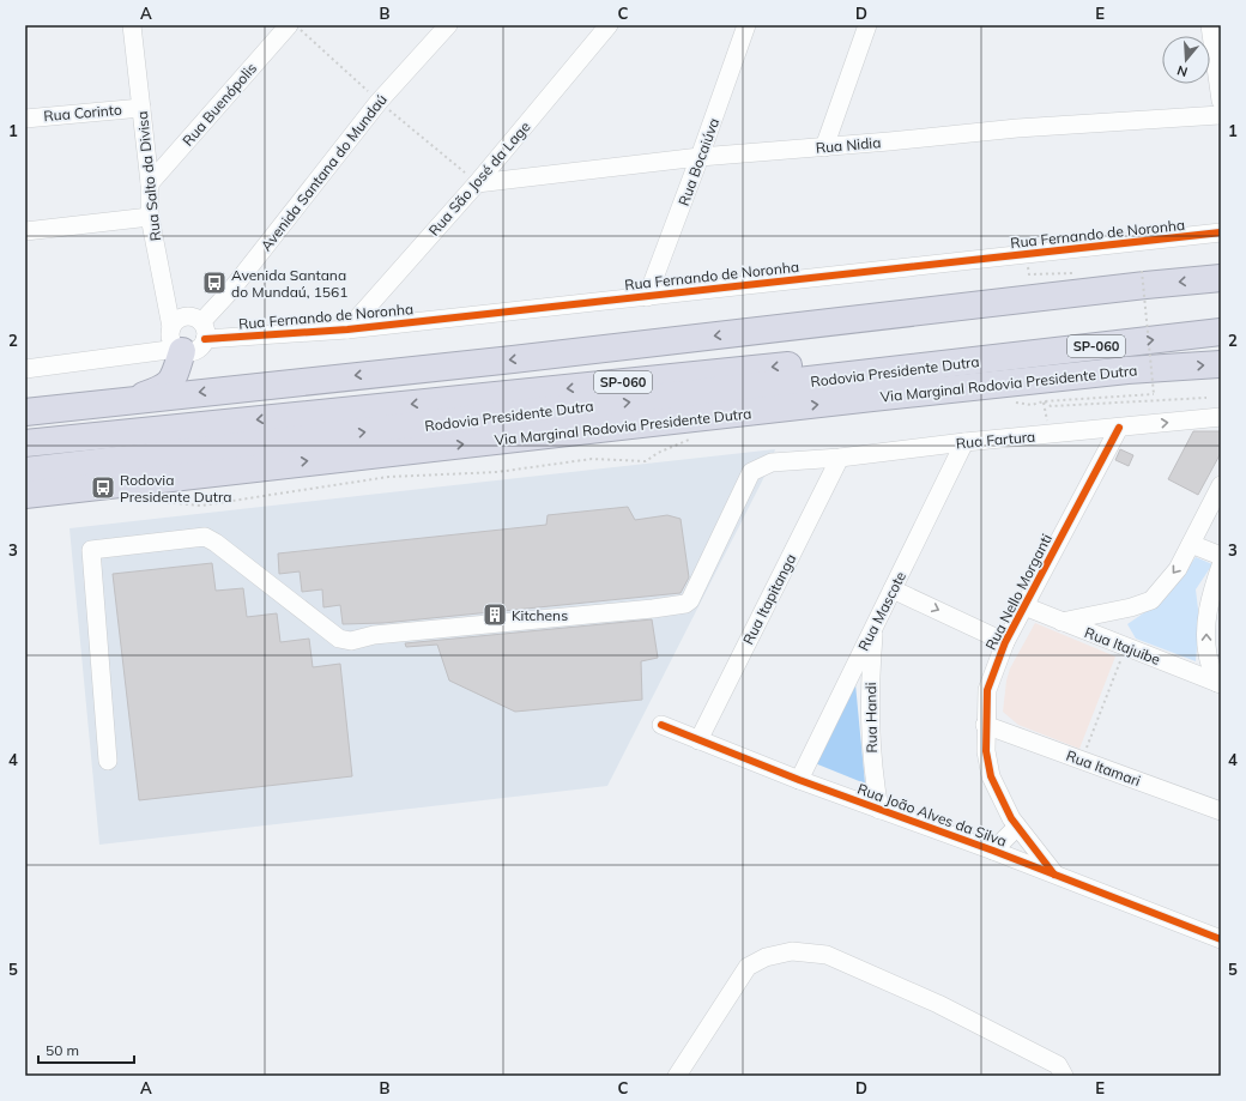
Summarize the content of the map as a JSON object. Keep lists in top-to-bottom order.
{
  "streets": {
    "highway": ["SP-060", "Rodovia Presidente Dutra", "Via Marginal Rodovia Presidente Dutra"],
    "street": [
      "Rua Buenópolis",
      "Rua Corinto",
      "Rua Nidia",
      "Rua Bocaiúva",
      "Avenida Santana do Mundaú",
      "Rua Salto da Divisa",
      "Rua São José da Lage",
      "Rua Fernando de Noronha",
      "Rua Fartura",
      "Rua Nello Morganti",
      "Rua Itapitanga",
      "Rua Mascote",
      "Rua Itajuibe",
      "Rua Handi",
      "Rua Itamari",
      "Rua João Alves da Silva"
    ]
  },
  "crossings": [
    ["Rua Buenópolis", "Rua Salto da Divisa"],
    ["Rua Corinto", "Rua Salto da Divisa"],
    ["Rua Nidia", "Rua Bocaiúva"],
    ["Rua Nidia", "Rua São José da Lage"],
    ["Rua Bocaiúva", "Rua Fernando de Noronha"],
    ["Avenida Santana do Mundaú", "Rua Salto da Divisa"],
    ["Avenida Santana do Mundaú", "Rua Fernando de Noronha"],
    ["Rua Salto da Divisa", "Rua Fernando de Noronha"],
    ["Rua São José da Lage", "Rua Fernando de Noronha"],
    ["Rua Fartura", "Rua Nello Morganti"],
    ["Rua Fartura", "Rua Itapitanga"],
    ["Rua Fartura", "Rua Mascote"],
    ["Rua Nello Morganti", "Rua Itajuibe"],
    ["Rua Nello Morganti", "Rua Itamari"],
    ["Rua Nello Morganti", "Rua João Alves da Silva"],
    ["Rua Itapitanga", "Rua João Alves da Silva"],
    ["Rua Mascote", "Rua Handi"],
    ["Rua Mascote", "Rua João Alves da Silva"],
    ["Rua Handi", "Rua João Alves da Silva"]
  ],
  "places": {
    "bus stop": ["Avenida Santana do Mundaú, 1561", "Rodovia Presidente Dutra"],
    "building": ["Kitchens"]
  },
  "scale_bar": "50 m",
  "north": "bottom",
  "grid": {
    "columns": [
      "A",
      "B",
      "C",
      "D",
      "E"
    ],
    "rows": [
      "1",
      "2",
      "3",
      "4",
      "5"
    ]
  }
}
